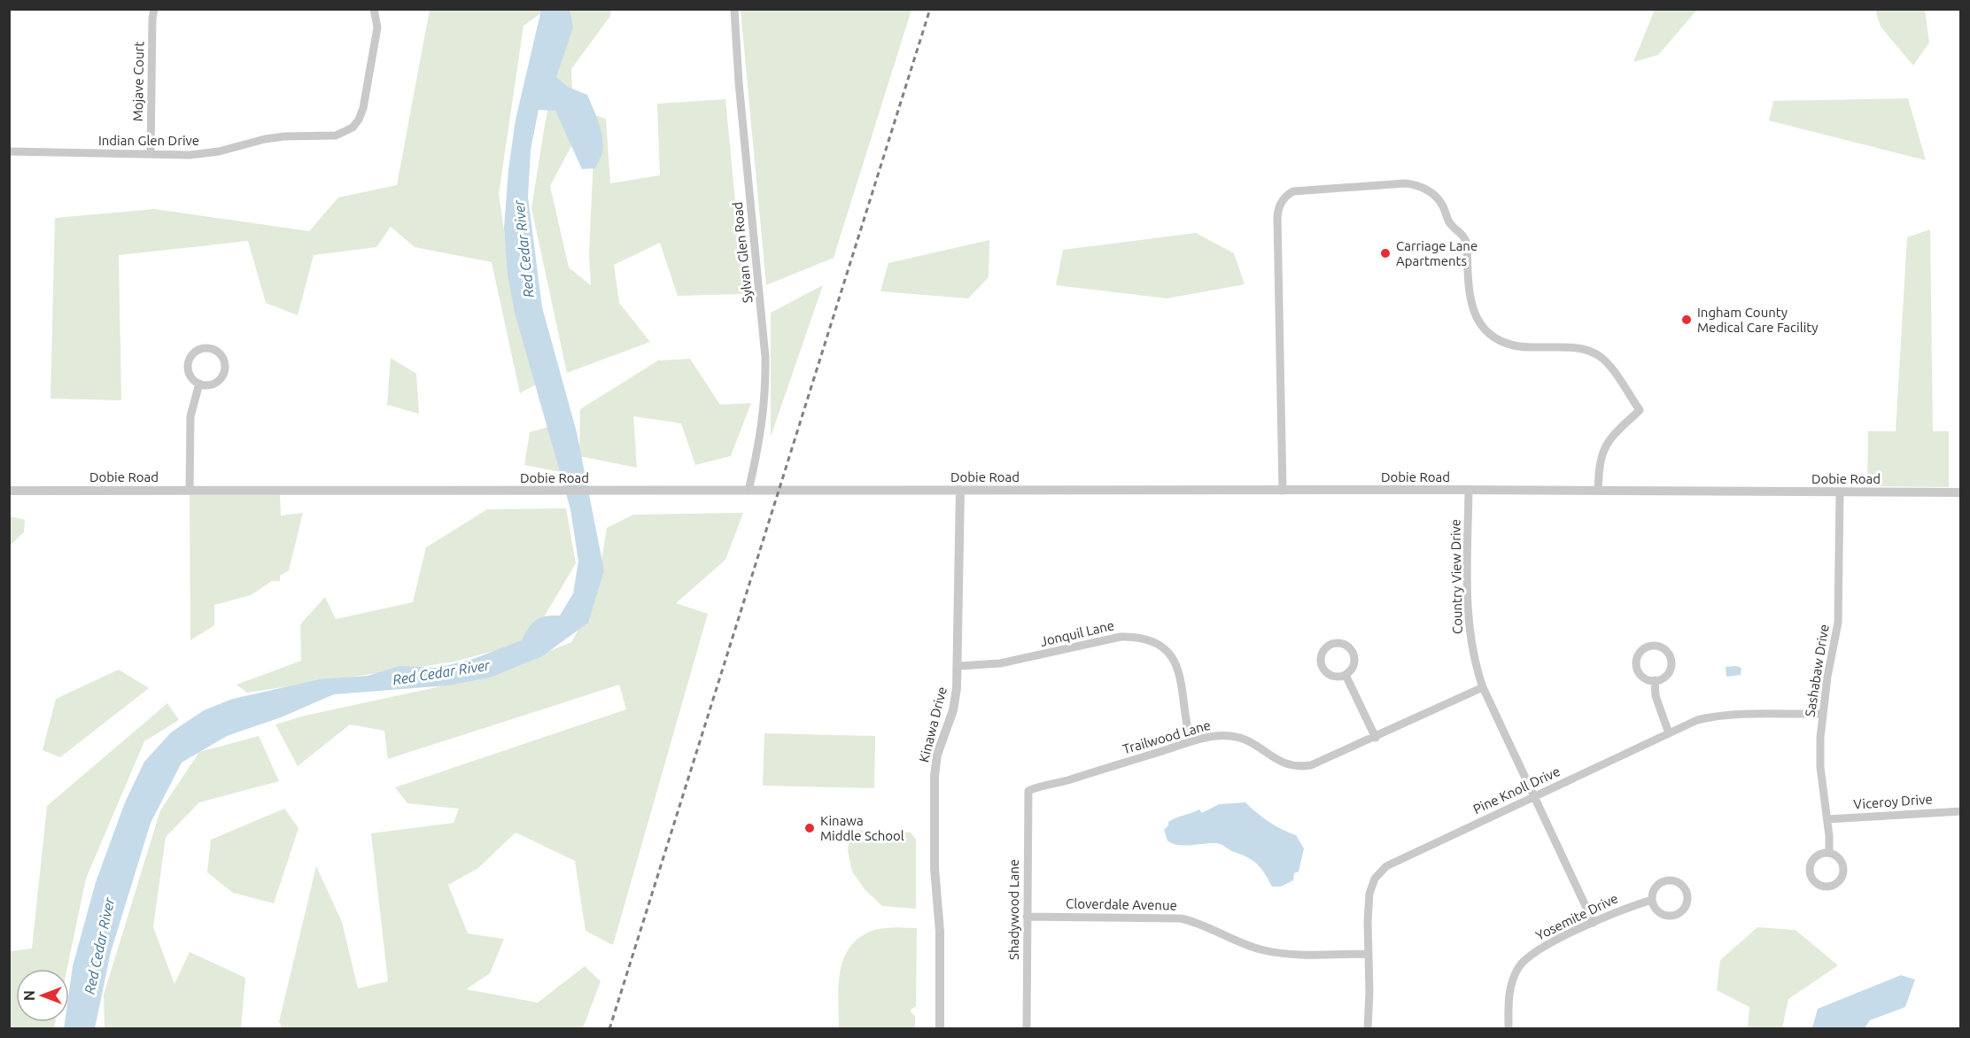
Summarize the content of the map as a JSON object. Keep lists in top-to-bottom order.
{
  "streets": {
    "street": [
      "Mojave Court",
      "Indian Glen Drive",
      "Sylvan Glen Road",
      "Dobie Road",
      "Country View Drive",
      "Jonquil Lane",
      "Sashabaw Drive",
      "Kinawa Drive",
      "Trailwood Lane",
      "Pine Knoll Drive",
      "Viceroy Drive",
      "Cloverdale Avenue",
      "Shadywood Lane",
      "Yosemite Drive"
    ]
  },
  "crossings": [
    ["Mojave Court", "Indian Glen Drive"],
    ["Sylvan Glen Road", "Dobie Road"],
    ["Dobie Road", "Country View Drive"],
    ["Dobie Road", "Sashabaw Drive"],
    ["Dobie Road", "Kinawa Drive"],
    ["Country View Drive", "Trailwood Lane"],
    ["Country View Drive", "Pine Knoll Drive"],
    ["Country View Drive", "Yosemite Drive"],
    ["Jonquil Lane", "Kinawa Drive"],
    ["Jonquil Lane", "Trailwood Lane"],
    ["Sashabaw Drive", "Pine Knoll Drive"],
    ["Sashabaw Drive", "Viceroy Drive"],
    ["Trailwood Lane", "Shadywood Lane"],
    ["Pine Knoll Drive", "Cloverdale Avenue"],
    ["Cloverdale Avenue", "Shadywood Lane"]
  ],
  "water": ["Red Cedar River"],
  "places": ["Carriage Lane Apartments", "Ingham County Medical Care Facility", "Kinawa Middle School"],
  "north": "left"
}
